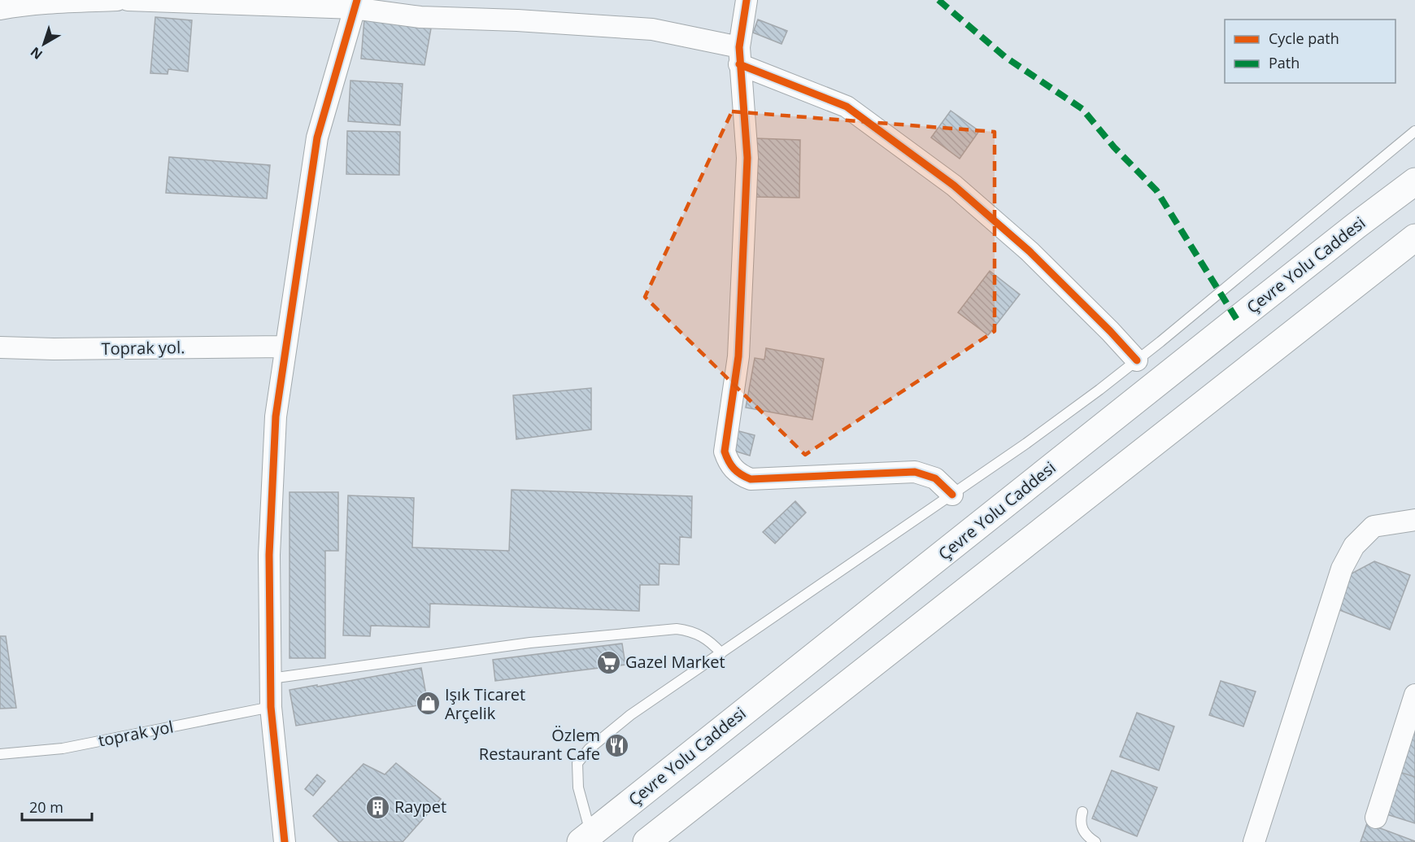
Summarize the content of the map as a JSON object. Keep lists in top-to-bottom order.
{
  "streets": {
    "highway": ["Çevre Yolu Caddesi"],
    "street": ["Toprak yol."],
    "lane": ["toprak yol"]
  },
  "places": {
    "supermarket": ["Gazel Market"],
    "shop": ["Işık Ticaret Arçelik"],
    "restaurant": ["Özlem Restaurant Cafe"],
    "building": ["Raypet"]
  },
  "legend": ["Cycle path", "Path"],
  "scale_bar": "20 m",
  "north": "bottom left"
}
